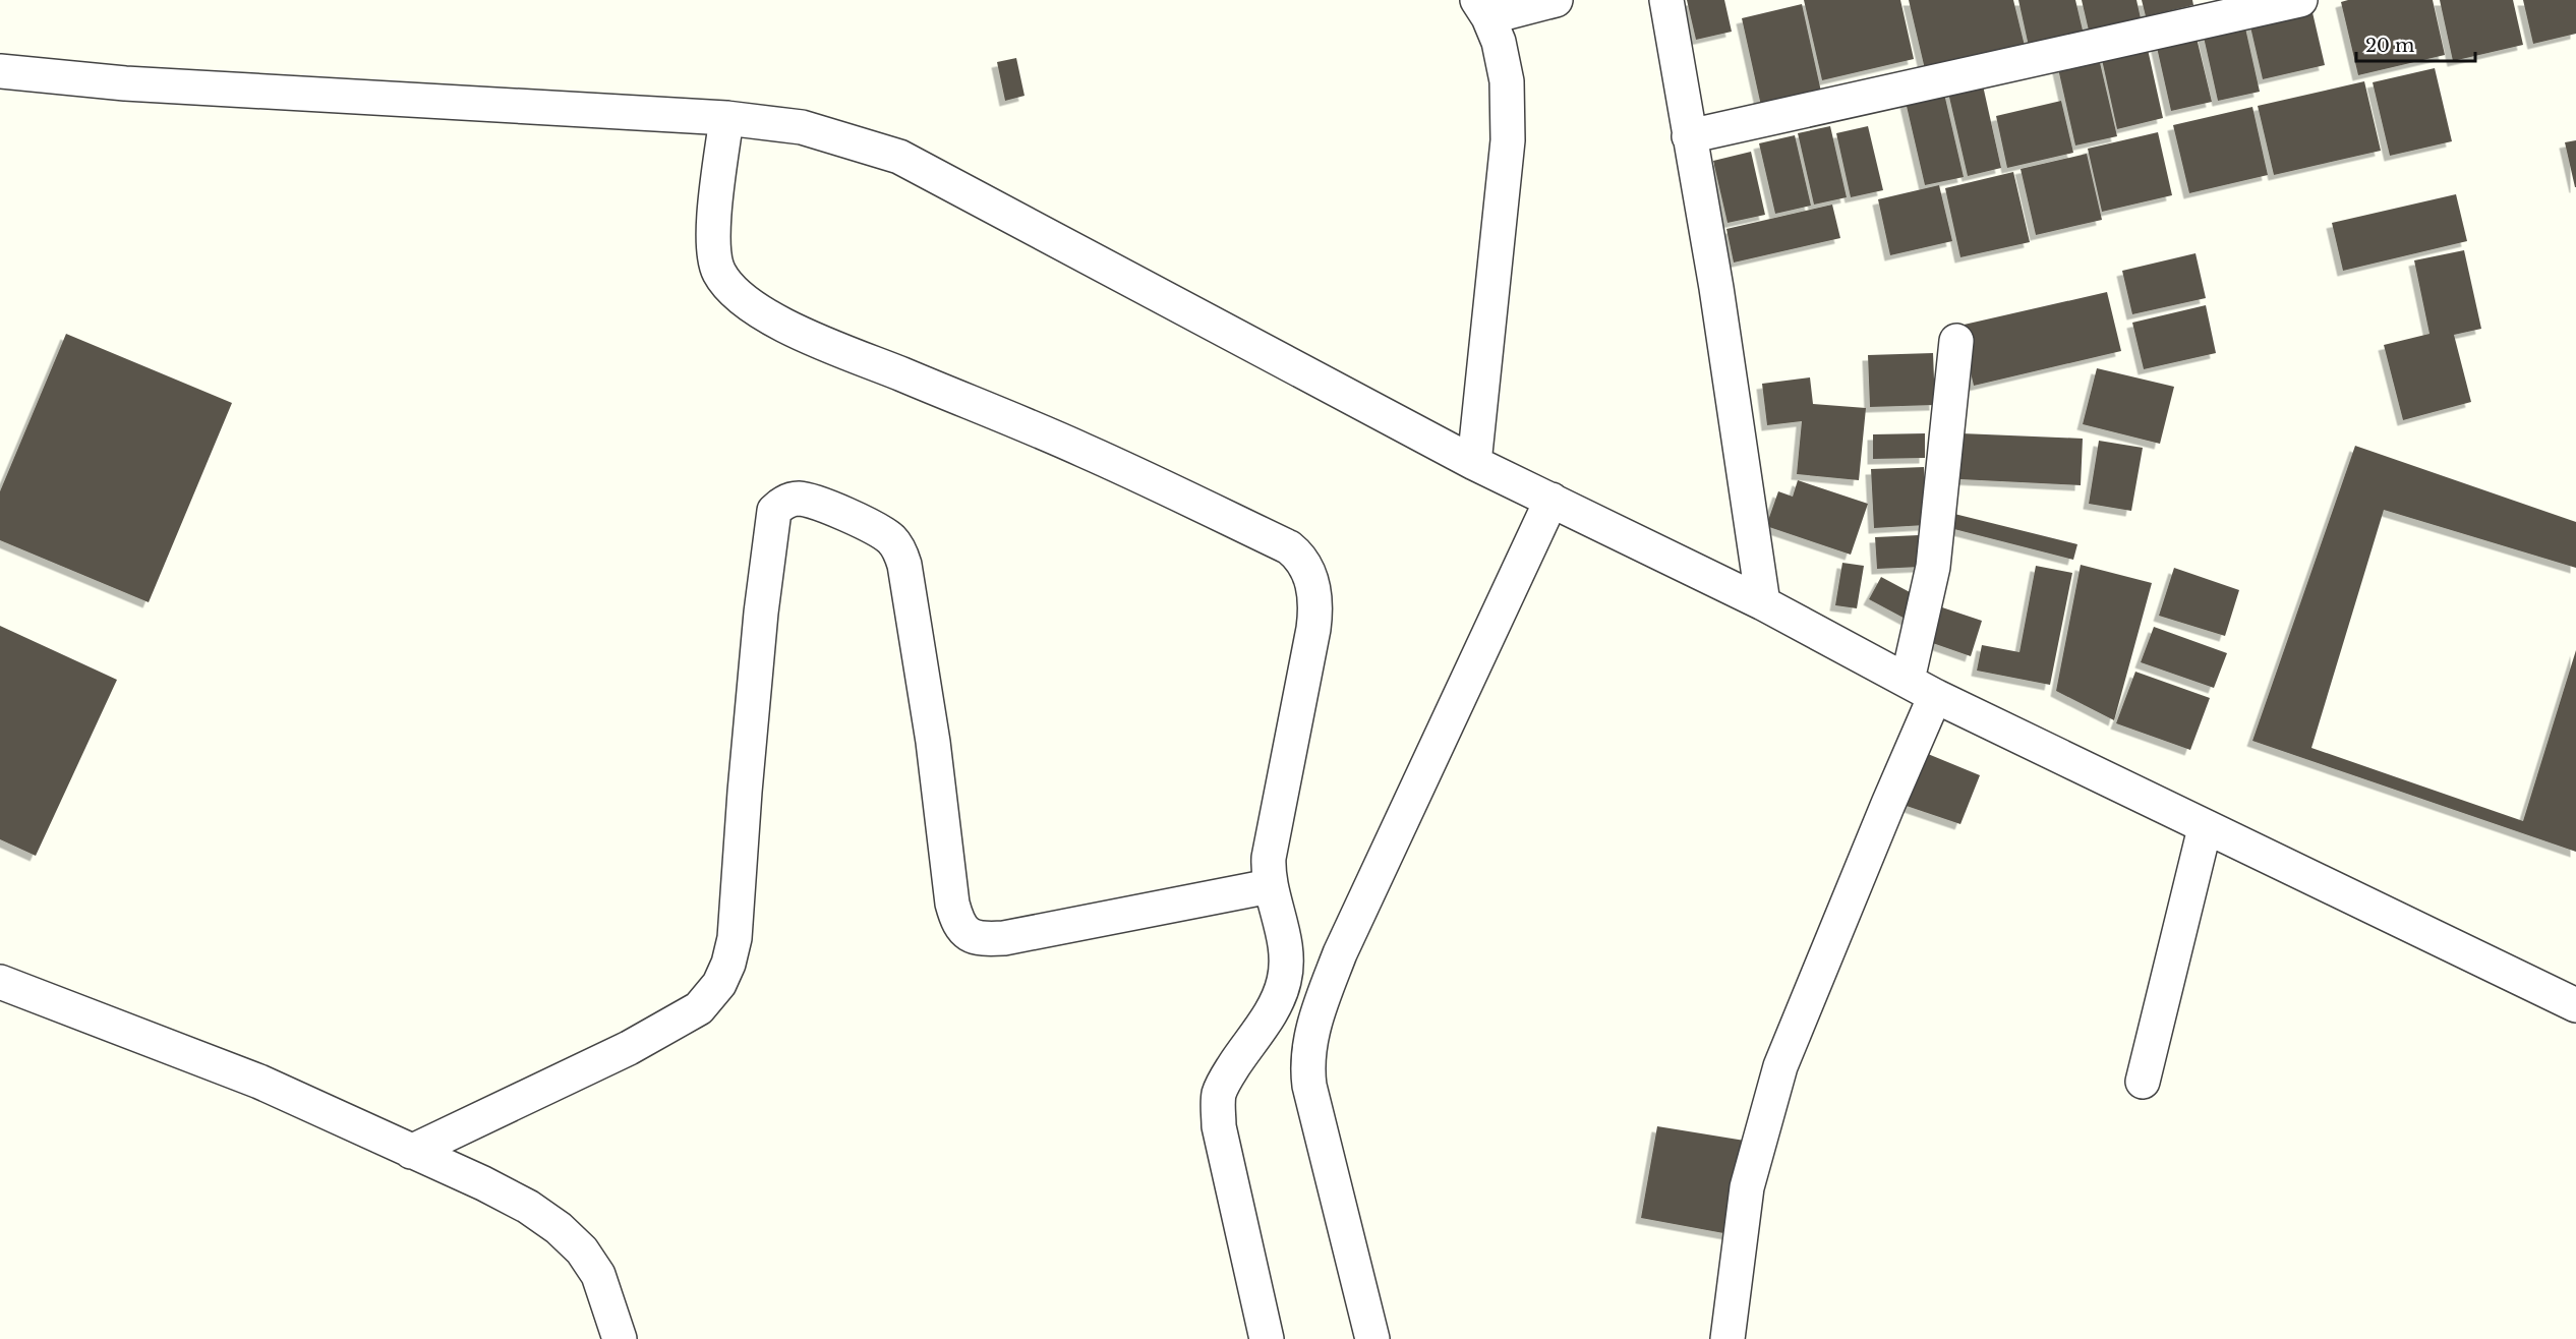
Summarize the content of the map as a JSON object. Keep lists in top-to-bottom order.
{
  "scale_bar": "20 m"
}
